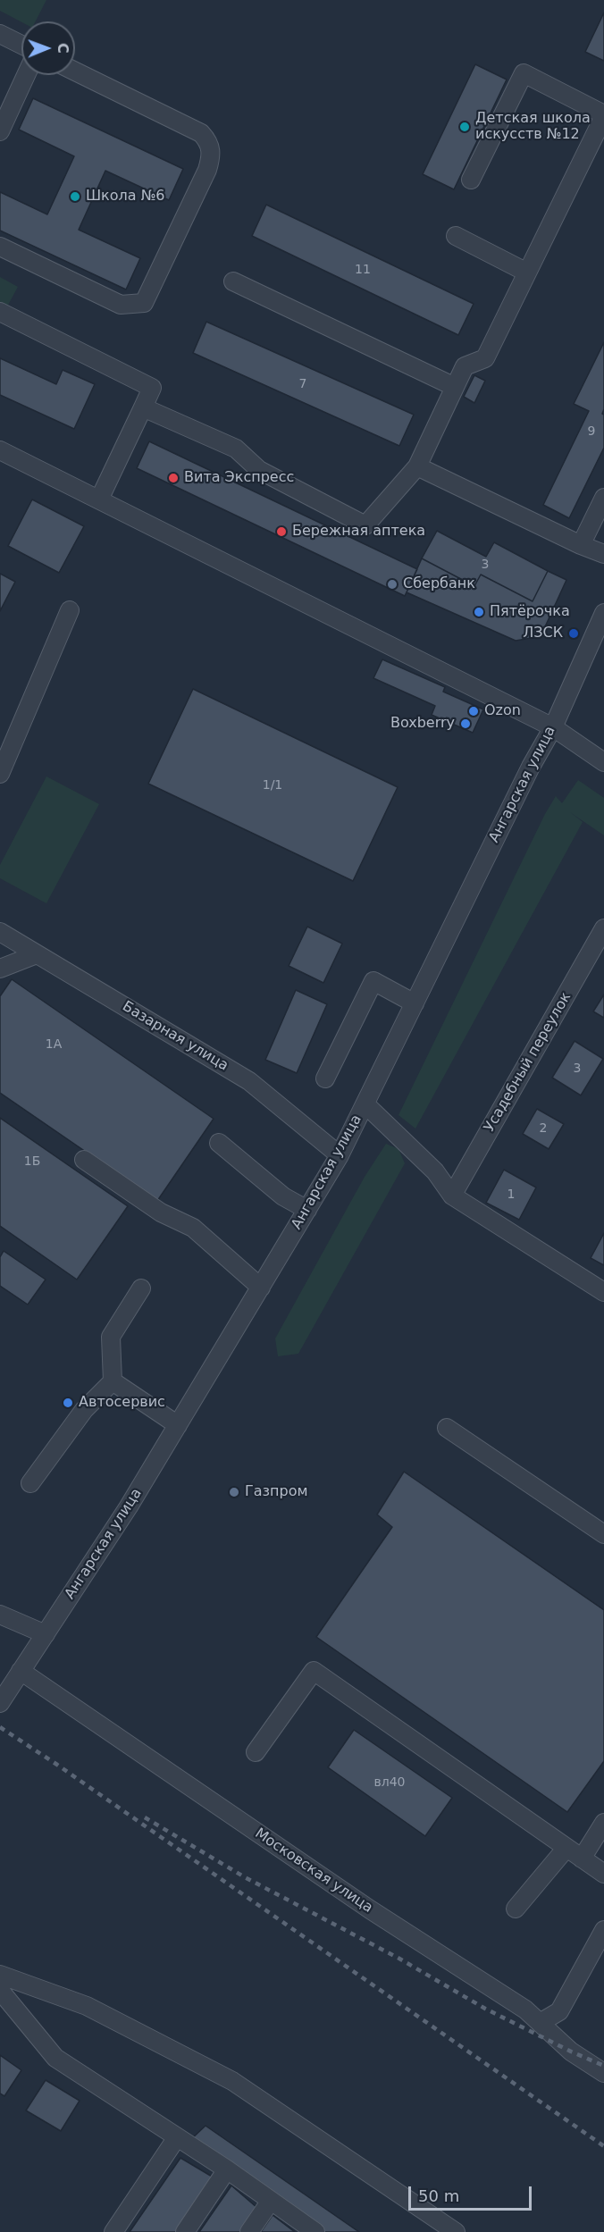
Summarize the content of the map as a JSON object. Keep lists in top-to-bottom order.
{
  "streets": {
    "street": [
      "Ангарская улица",
      "Базарная улица",
      "Усадебный переулок",
      "Московская улица"
    ]
  },
  "crossings": [
    ["Ангарская улица", "Базарная улица"],
    ["Ангарская улица", "Московская улица"]
  ],
  "places": [
    "Детская школа искусств №12",
    "Школа №6",
    "Вита Экспресс",
    "Бережная аптека",
    "Сбербанк",
    "Пятёрочка",
    "ЛЗСК",
    "Ozon",
    "Boxberry",
    "Автосервис",
    "Газпром"
  ],
  "house_numbers": [
    "11",
    "7",
    "9",
    "3",
    "1/1",
    "1А",
    "3",
    "2",
    "1Б",
    "1",
    "вл40"
  ],
  "scale_bar": "50 m",
  "north": "right"
}
